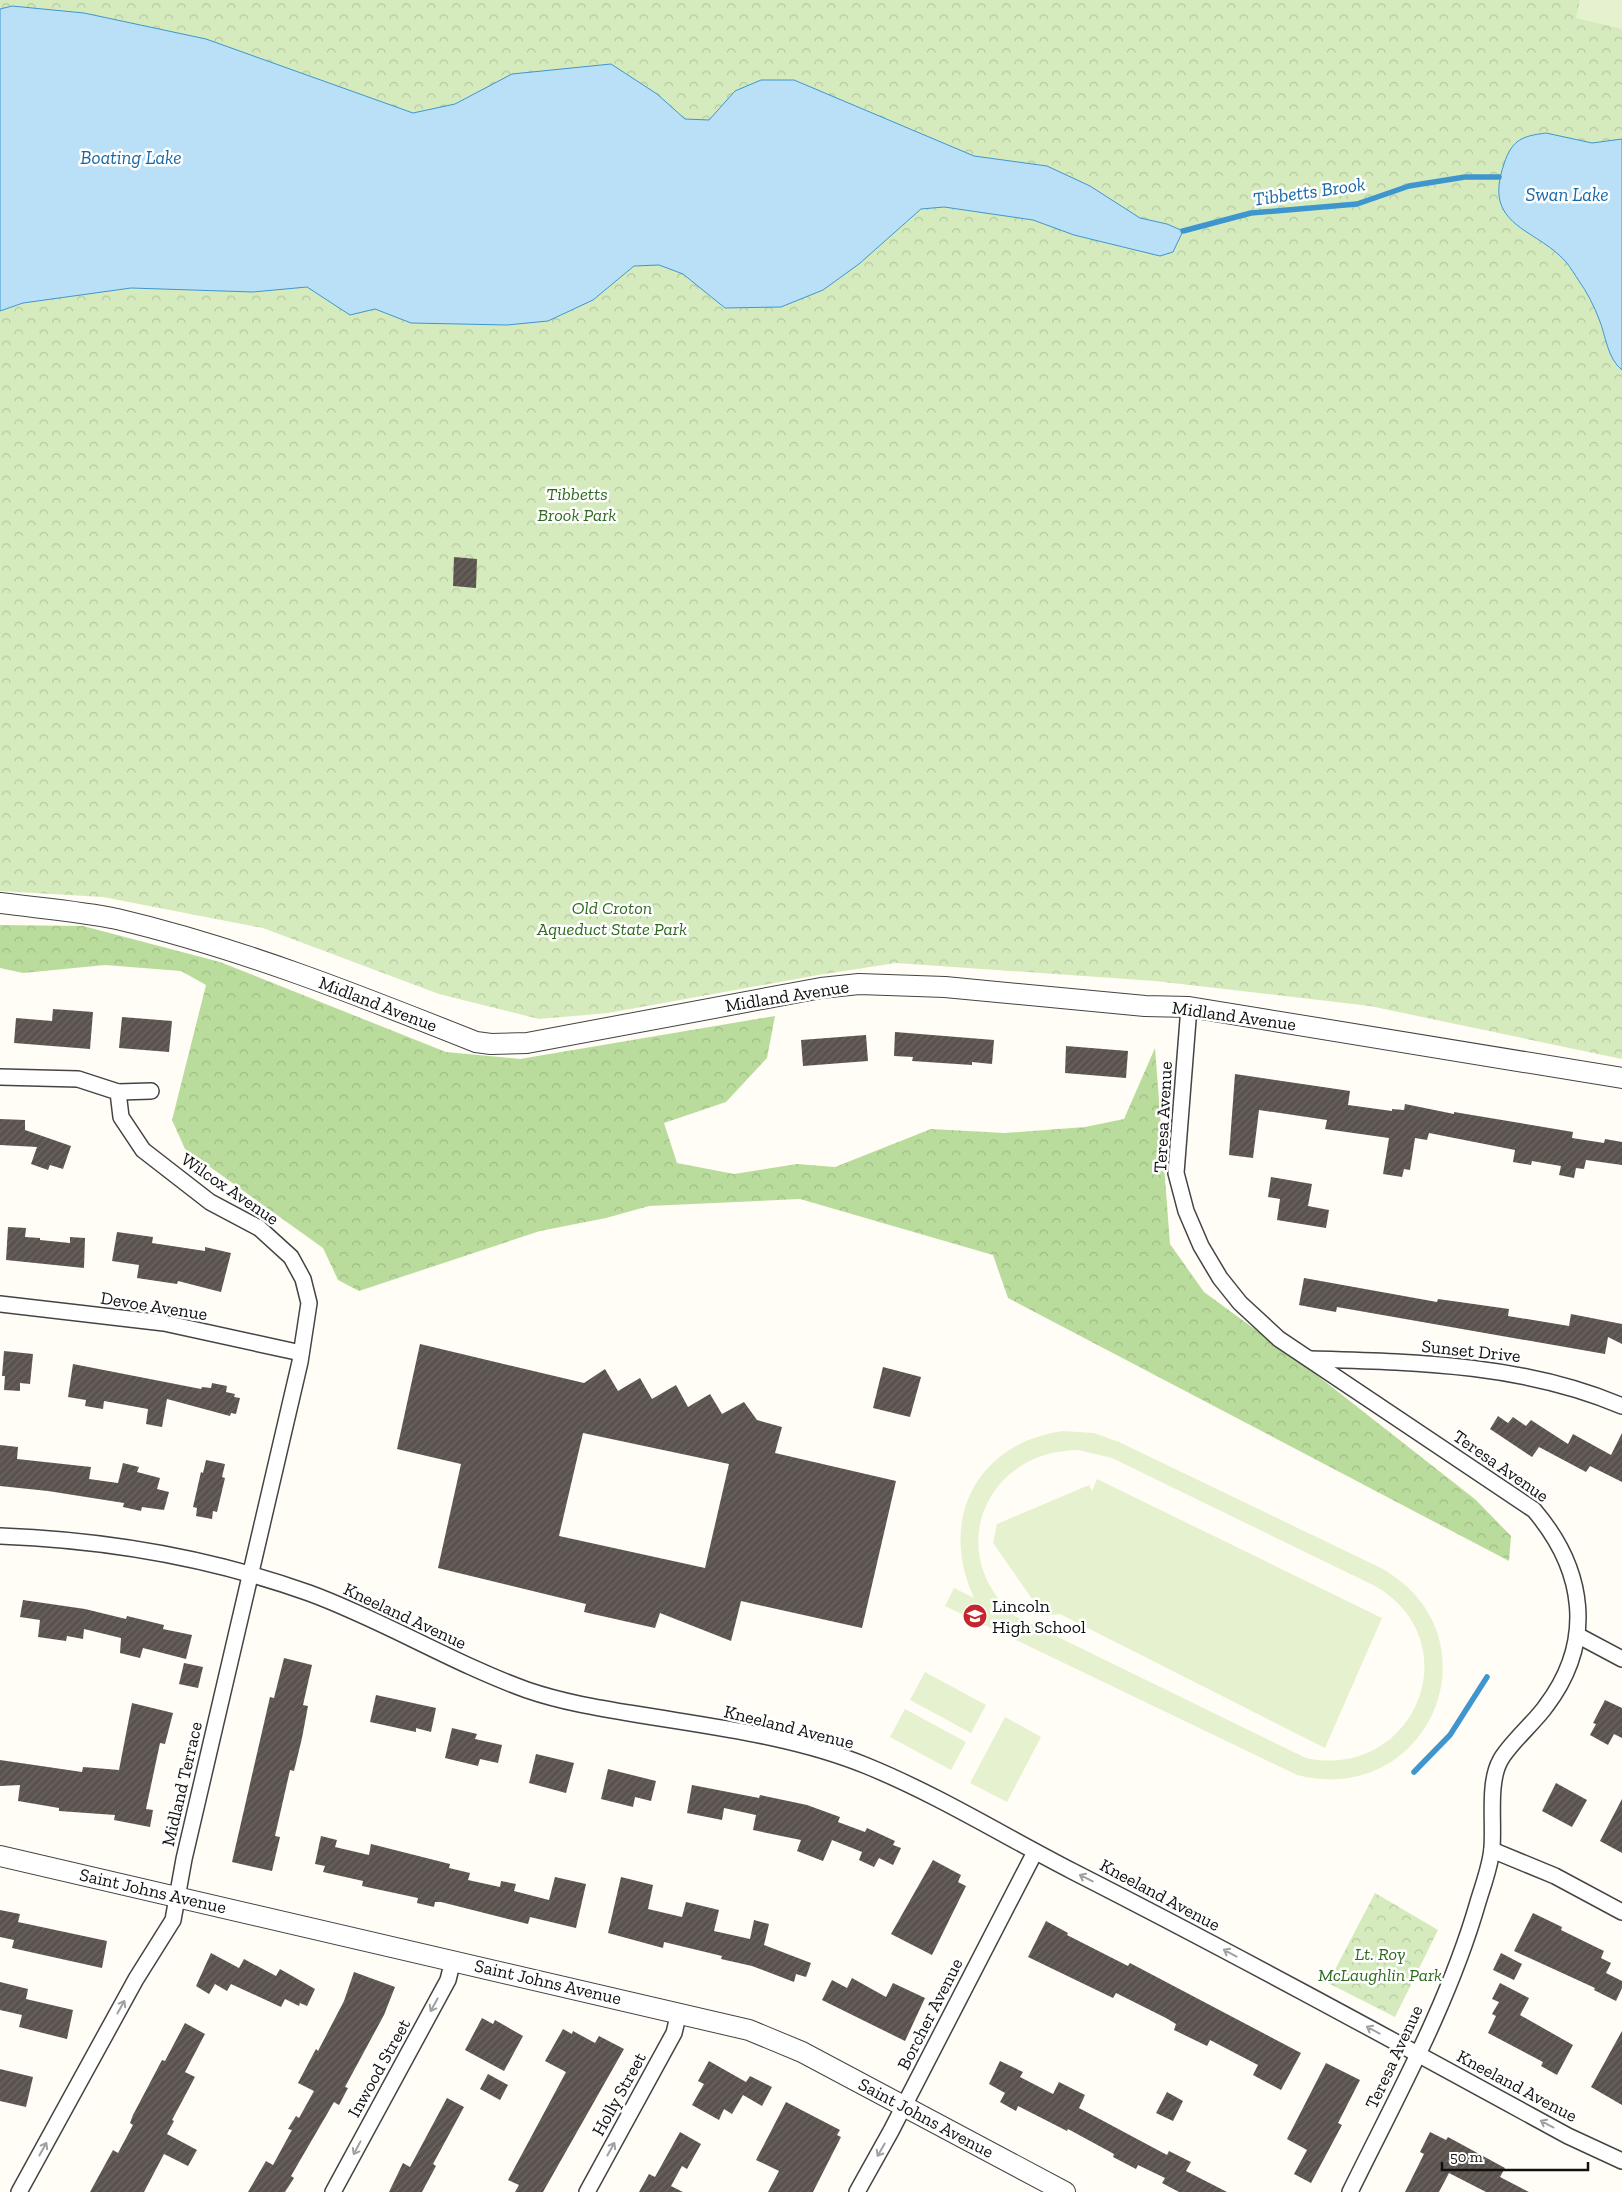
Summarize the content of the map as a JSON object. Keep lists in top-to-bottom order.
{
  "streets": {
    "street": [
      "Midland Avenue",
      "Teresa Avenue",
      "Wilcox Avenue",
      "Devoe Avenue",
      "Sunset Drive",
      "Kneeland Avenue",
      "Midland Terrace",
      "Saint Johns Avenue",
      "Borcher Avenue",
      "Inwood Street",
      "Holly Street"
    ]
  },
  "crossings": [
    ["Midland Avenue", "Teresa Avenue"],
    ["Teresa Avenue", "Sunset Drive"],
    ["Teresa Avenue", "Kneeland Avenue"],
    ["Wilcox Avenue", "Devoe Avenue"],
    ["Wilcox Avenue", "Midland Terrace"],
    ["Devoe Avenue", "Midland Terrace"],
    ["Kneeland Avenue", "Midland Terrace"],
    ["Kneeland Avenue", "Borcher Avenue"],
    ["Midland Terrace", "Saint Johns Avenue"],
    ["Saint Johns Avenue", "Borcher Avenue"],
    ["Saint Johns Avenue", "Inwood Street"],
    ["Saint Johns Avenue", "Holly Street"]
  ],
  "one_way": [
    "Kneeland Avenue",
    "Midland Terrace",
    "Inwood Street",
    "Holly Street"
  ],
  "water": ["Boating Lake", "Tibbetts Brook", "Swan Lake"],
  "parks": ["Tibbetts Brook Park", "Old Croton Aqueduct State Park", "Lt. Roy McLaughlin Park"],
  "places": {
    "school or university": ["Lincoln High School"]
  },
  "scale_bar": "50 m"
}
